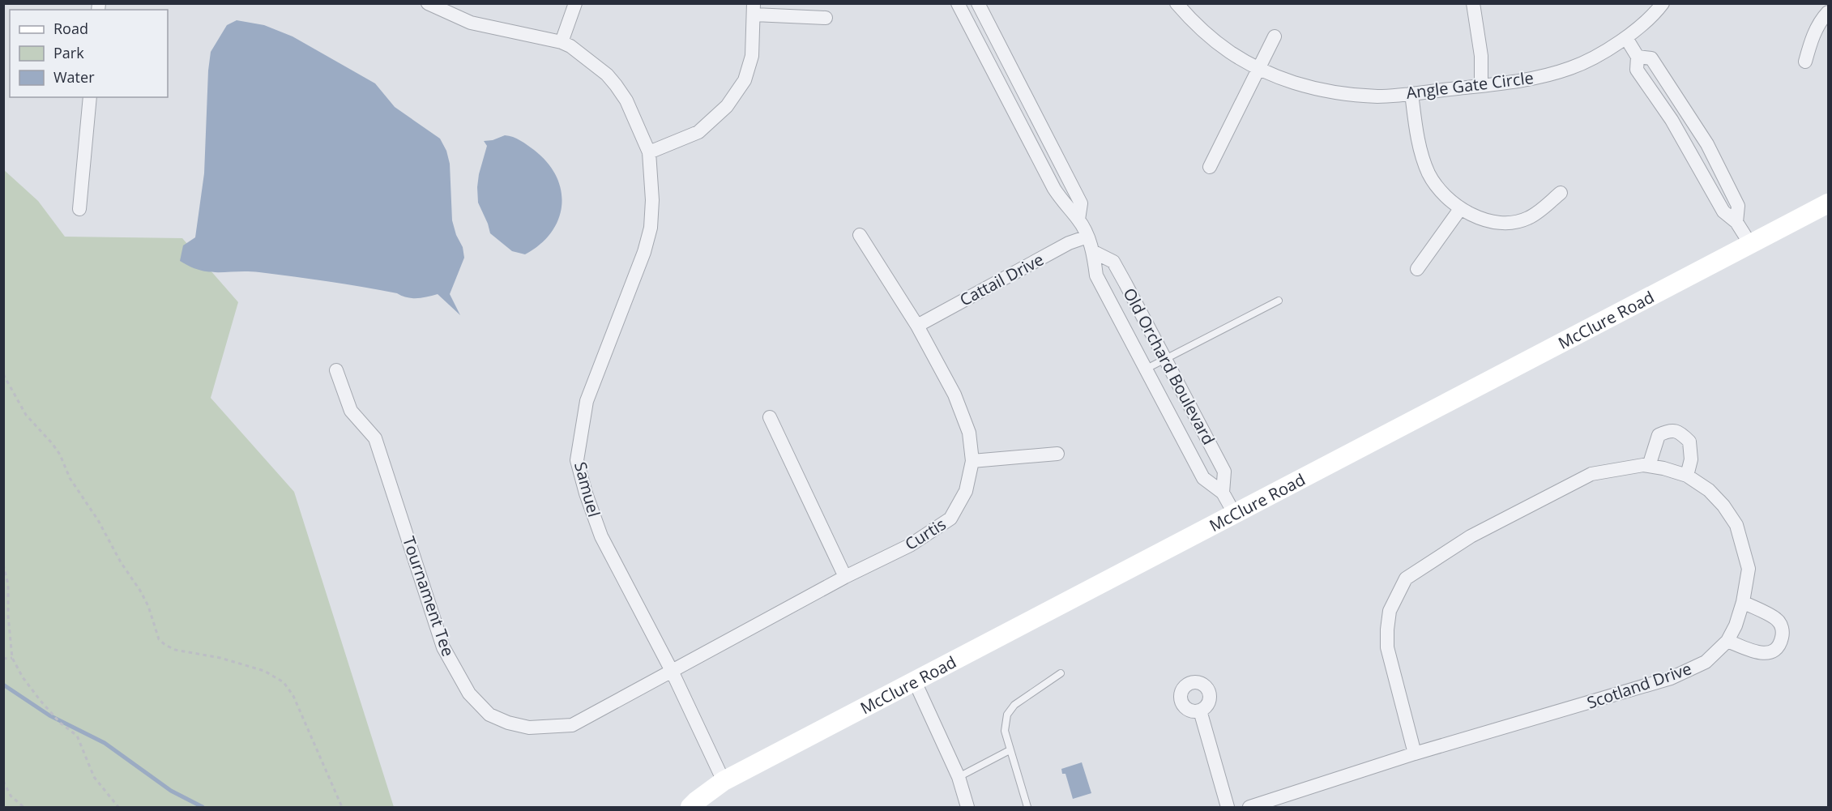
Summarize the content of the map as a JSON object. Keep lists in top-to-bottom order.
{
  "streets": {
    "street": [
      "Angle Gate Circle",
      "Cattail Drive",
      "McClure Road",
      "Old Orchard Boulevard",
      "Samuel",
      "Curtis",
      "Tournament Tee",
      "Scotland Drive"
    ]
  },
  "crossings": [
    ["Cattail Drive", "Old Orchard Boulevard"],
    ["Cattail Drive", "Curtis"],
    ["McClure Road", "Old Orchard Boulevard"],
    ["McClure Road", "Samuel"],
    ["Samuel", "Curtis"],
    ["Samuel", "Tournament Tee"],
    ["Curtis", "Tournament Tee"]
  ],
  "legend": ["Road", "Park", "Water"]
}
